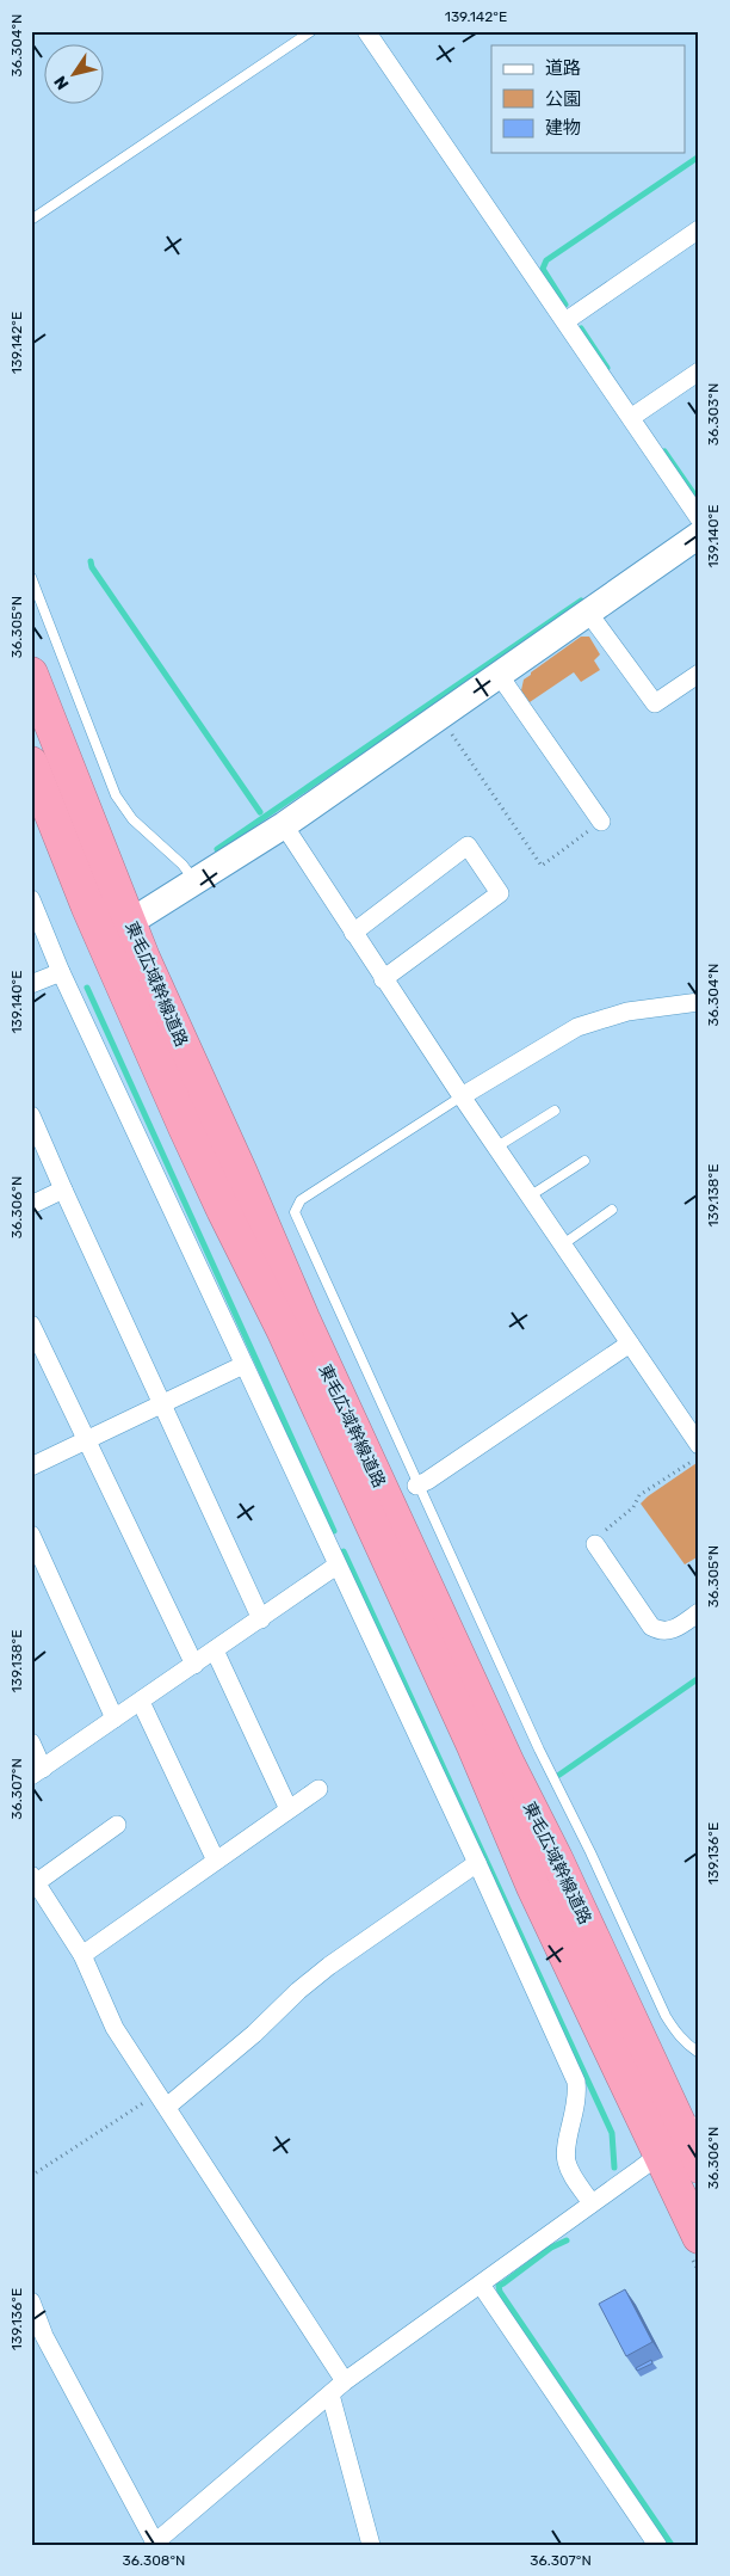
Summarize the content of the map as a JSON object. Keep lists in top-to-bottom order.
{
  "streets": {
    "highway": ["東毛広域幹線道路"]
  },
  "legend": ["道路", "公園", "建物"],
  "north": "bottom left",
  "coordinates": [
    "139.142°E",
    "36.304°N",
    "36.303°N",
    "139.140°E",
    "36.305°N",
    "139.138°E",
    "36.306°N",
    "36.307°N",
    "139.136°E",
    "36.308°N"
  ]
}
